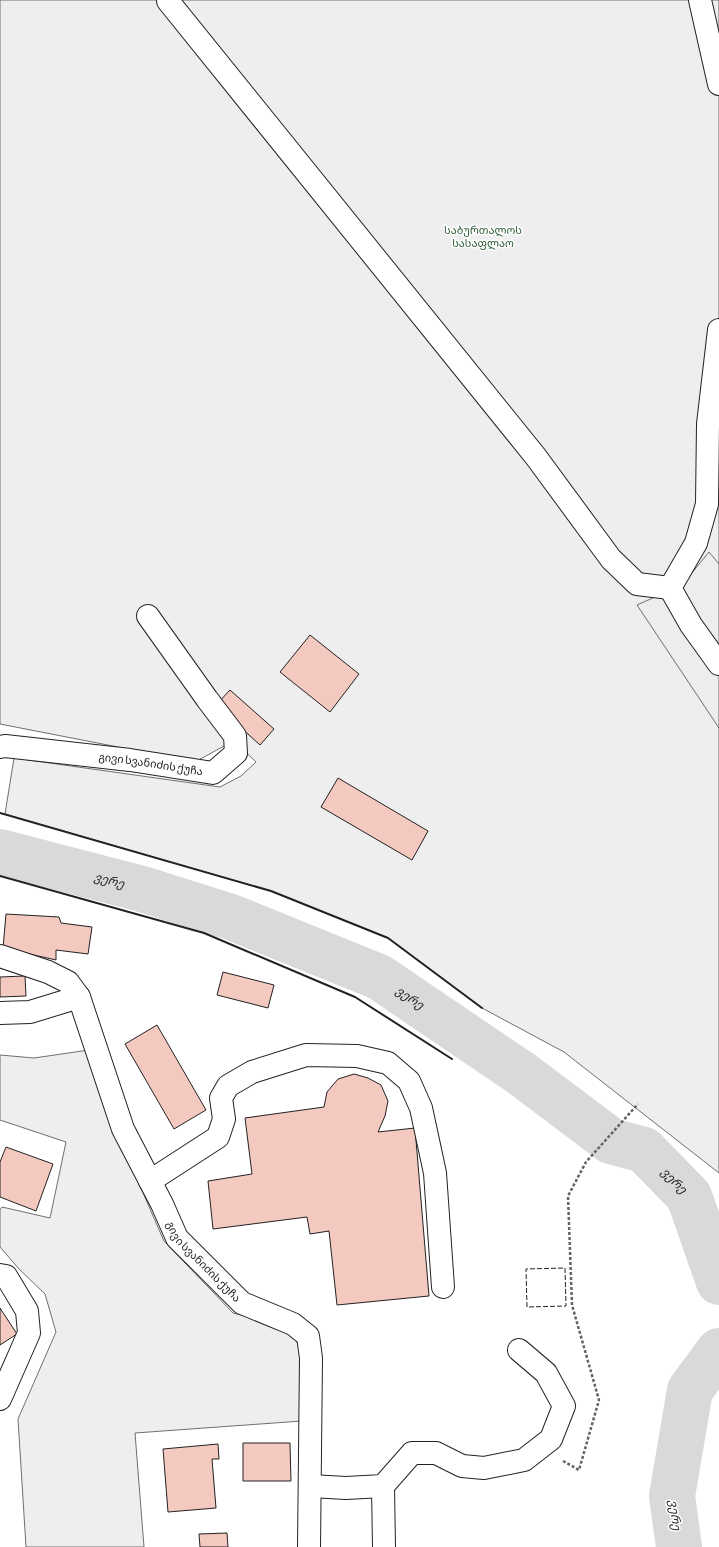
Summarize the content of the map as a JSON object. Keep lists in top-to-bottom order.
{
  "streets": {
    "street": ["გივი სვანიძის ქუჩა"]
  },
  "water": ["ვერე"],
  "parks": ["საბურთალოს სასაფლაო"]
}
